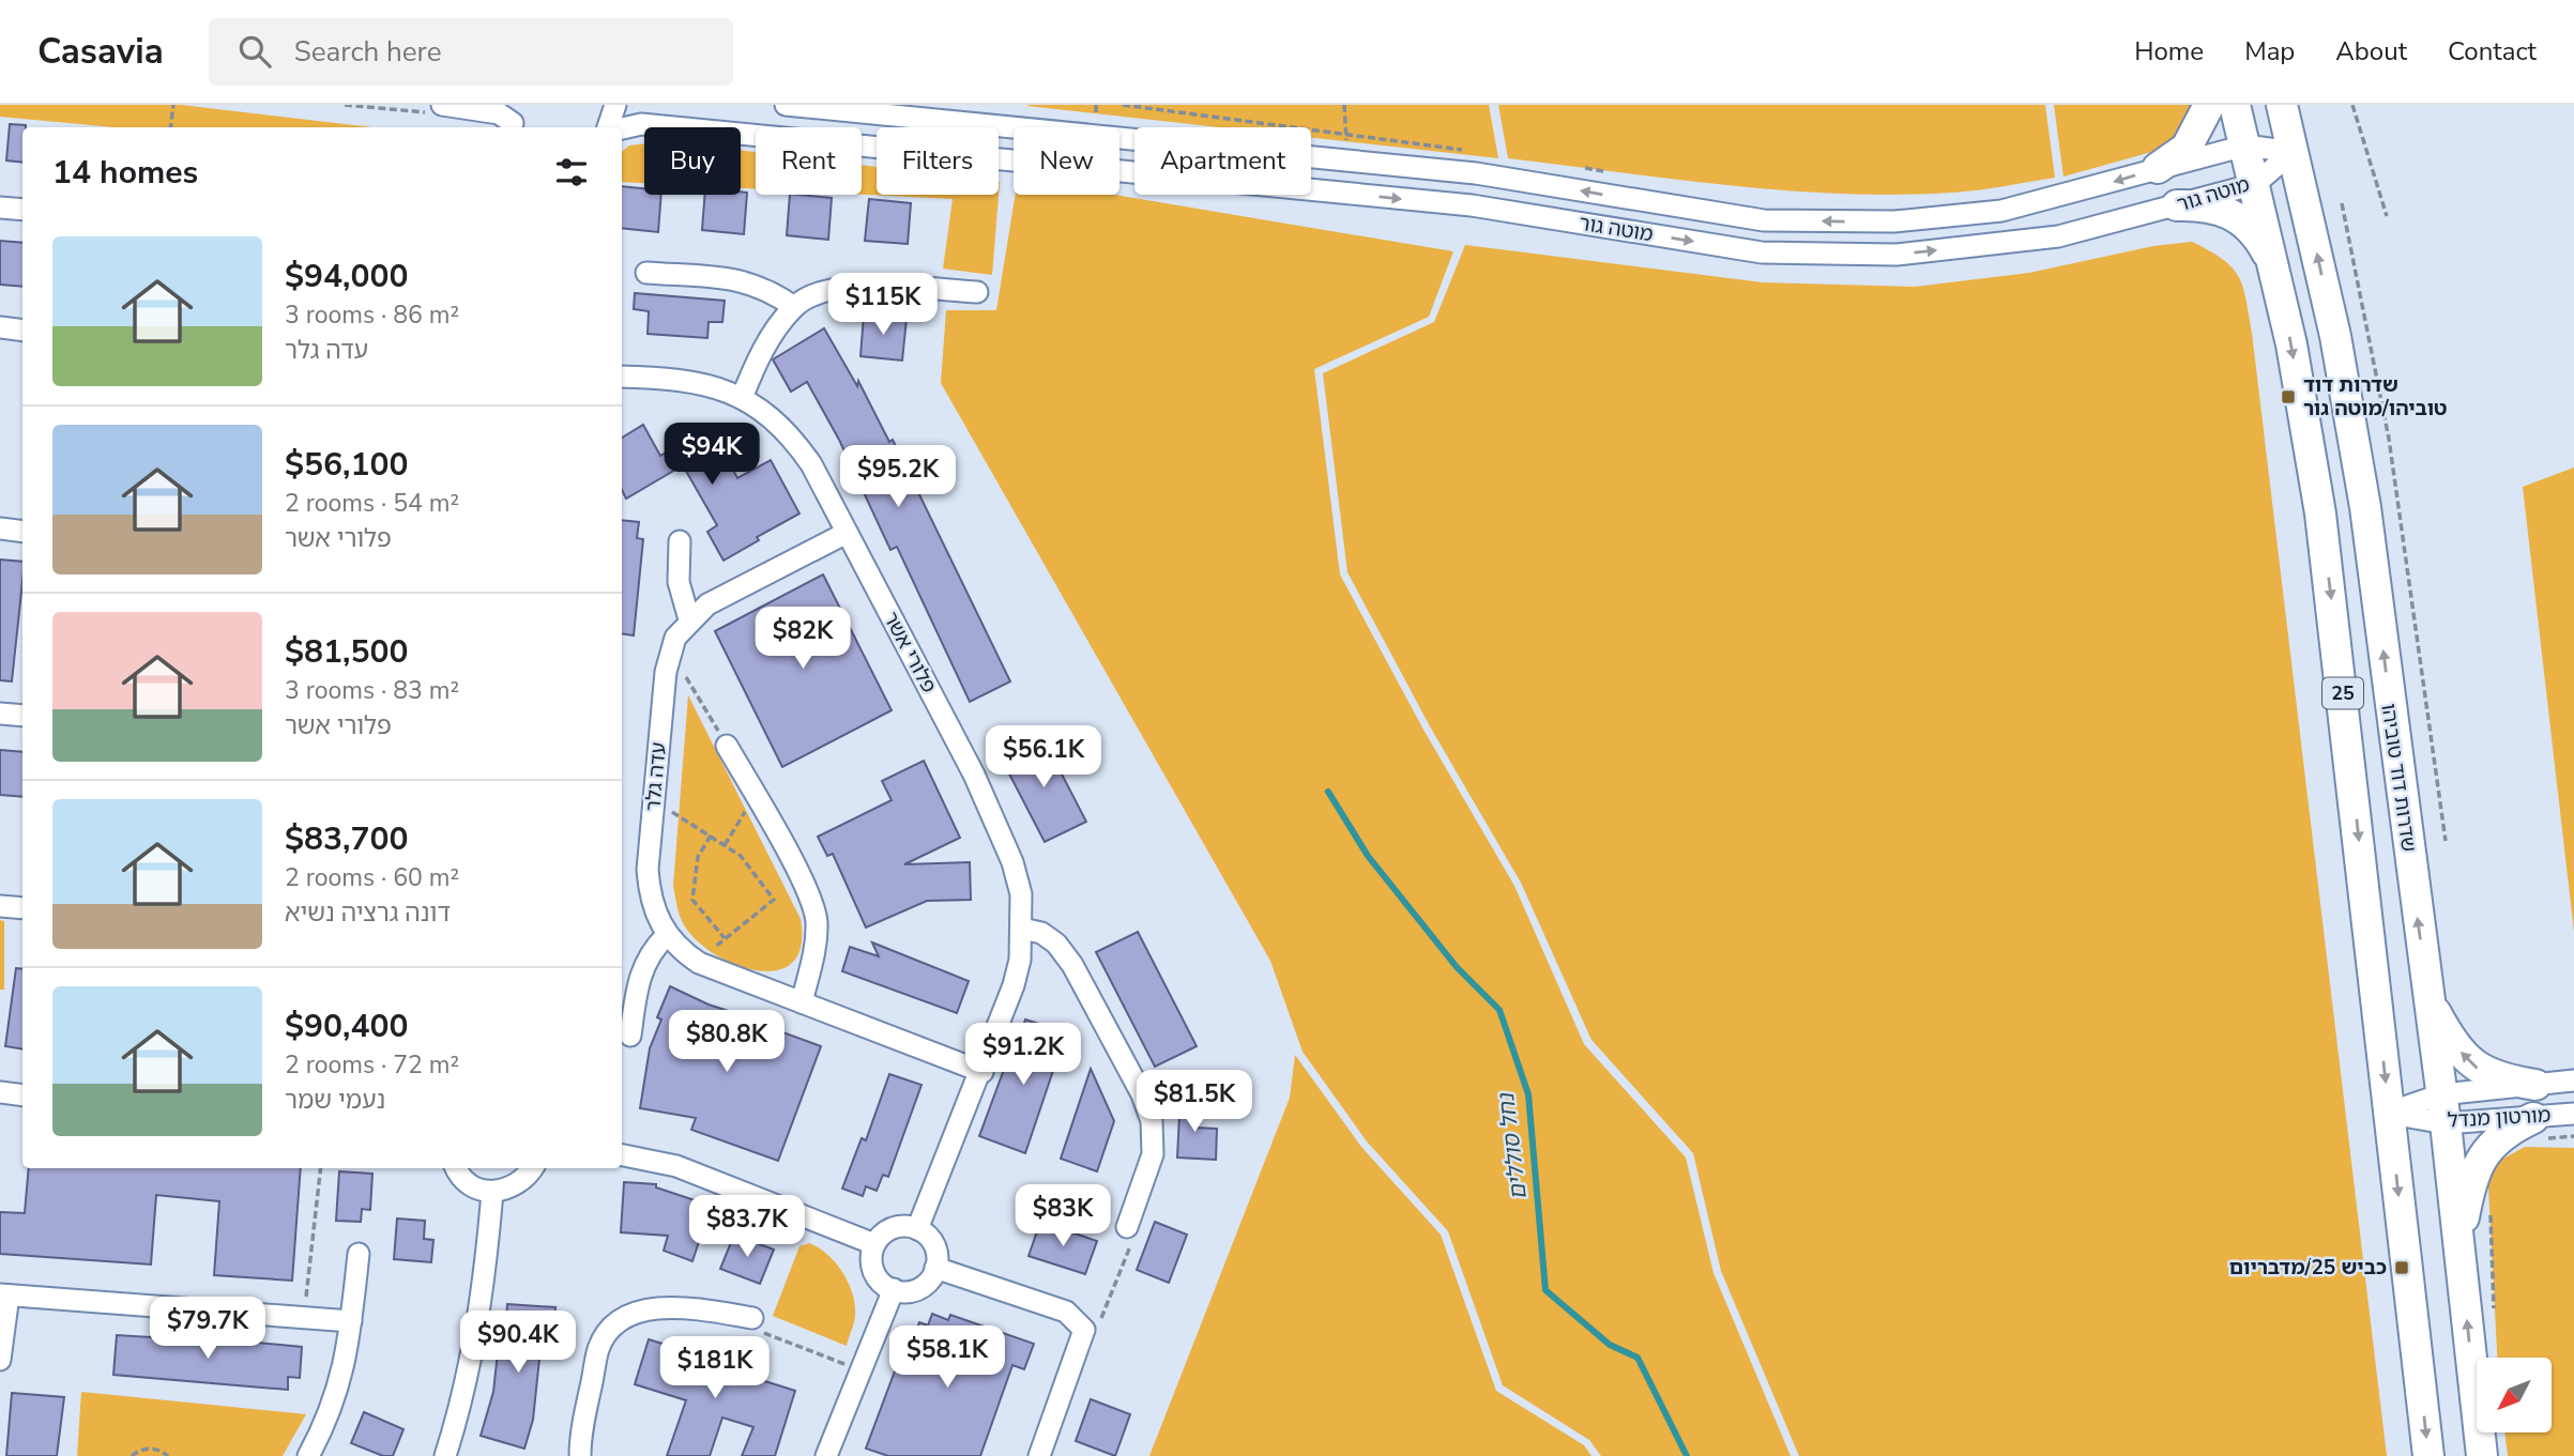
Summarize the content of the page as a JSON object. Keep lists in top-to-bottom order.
{
  "streets": {
    "highway": ["25", "שדרות דוד טוביהו"],
    "street": [
      "מוטה גור",
      "פלורי אשר",
      "עדה גלר",
      "מורטון מנדל"
    ]
  },
  "crossings": [
    ["מוטה גור", "25"],
    ["מוטה גור", "שדרות דוד טוביהו"],
    ["פלורי אשר", "עדה גלר"],
    ["25", "מורטון מנדל"],
    ["שדרות דוד טוביהו", "מורטון מנדל"]
  ],
  "water": ["נחל סוללים"],
  "places": {
    "transit": ["שדרות דוד טוביהו/מוטה גור", "כביש 25/מדבריום"]
  },
  "north": "bottom left",
  "page": {
    "header": "Casavia",
    "search": "Search here",
    "nav": [
      "Home",
      "Map",
      "About",
      "Contact"
    ],
    "chip": [
      "Buy",
      "Rent",
      "Filters",
      "New",
      "Apartment"
    ],
    "heading": "14 homes",
    "list": [
      {
        "name": "$94,000",
        "note": "3 rooms · 86 m² · עדה גלר"
      },
      {
        "name": "$56,100",
        "note": "2 rooms · 54 m² · פלורי אשר"
      },
      {
        "name": "$81,500",
        "note": "3 rooms · 83 m² · פלורי אשר"
      },
      {
        "name": "$83,700",
        "note": "2 rooms · 60 m² · דונה גרציה נשיא"
      },
      {
        "name": "$90,400",
        "note": "2 rooms · 72 m² · נעמי שמר"
      }
    ],
    "price": [
      "$115K",
      "$94K",
      "$95.2K",
      "$82K",
      "$56.1K",
      "$80.8K",
      "$91.2K",
      "$81.5K",
      "$83K",
      "$83.7K",
      "$79.7K",
      "$90.4K",
      "$58.1K",
      "$181K"
    ]
  }
}
